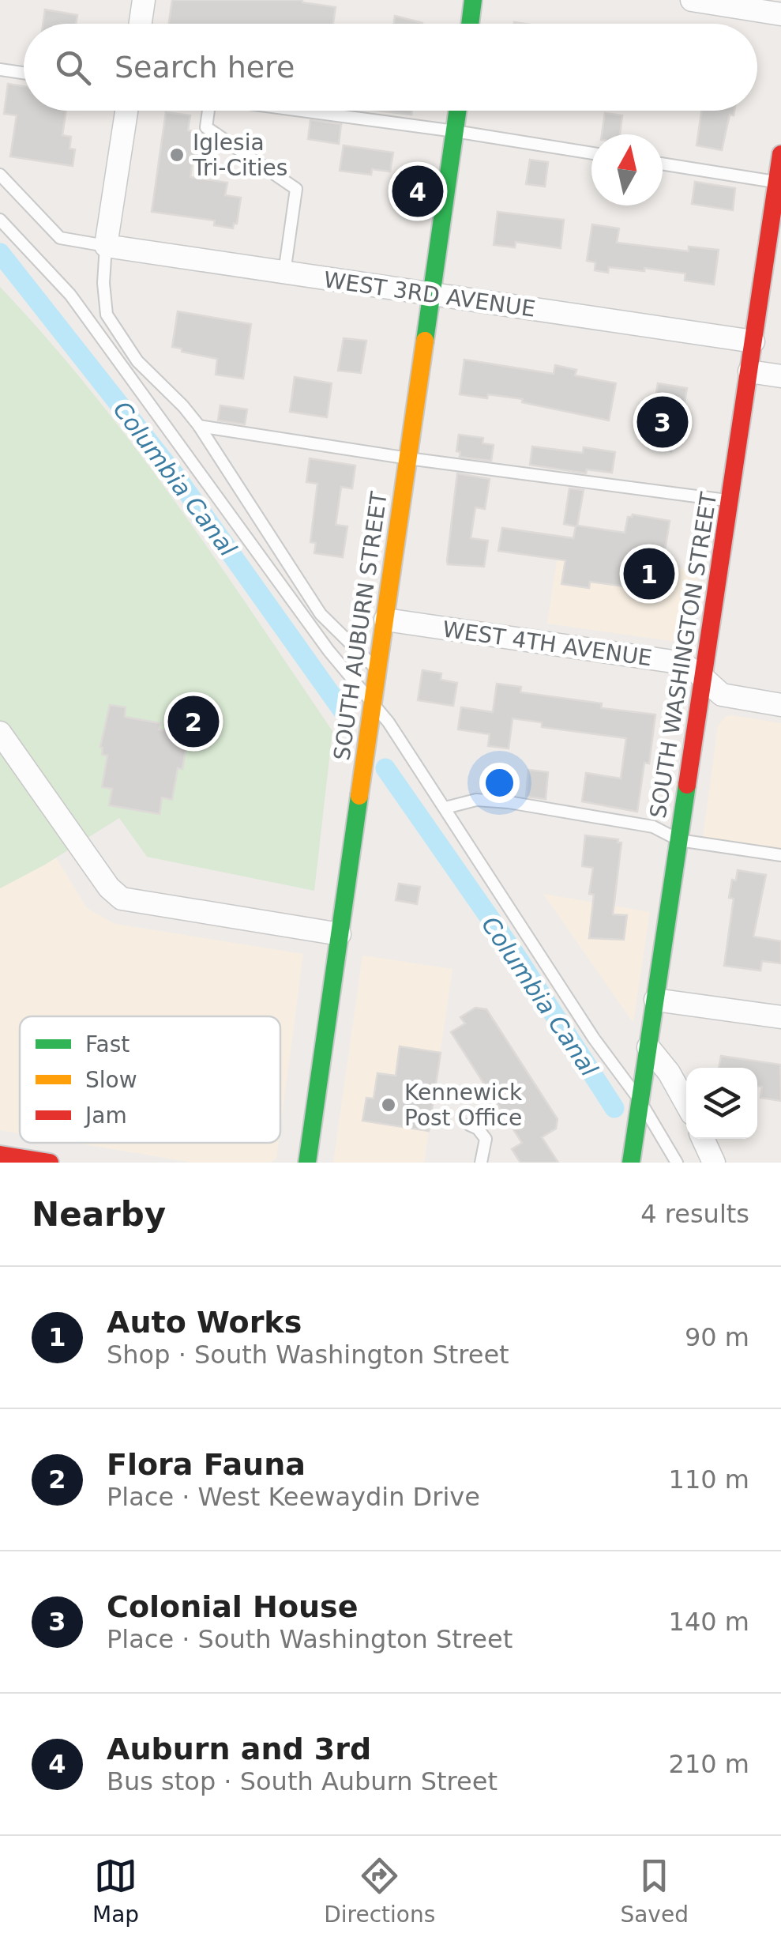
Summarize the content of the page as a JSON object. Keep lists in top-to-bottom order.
{
  "streets": {
    "street": [
      "WEST 3RD AVENUE",
      "SOUTH AUBURN STREET",
      "WEST 4TH AVENUE",
      "SOUTH WASHINGTON STREET"
    ]
  },
  "crossings": [
    ["WEST 3RD AVENUE", "SOUTH AUBURN STREET"],
    ["WEST 3RD AVENUE", "SOUTH WASHINGTON STREET"],
    ["SOUTH AUBURN STREET", "WEST 4TH AVENUE"],
    ["WEST 4TH AVENUE", "SOUTH WASHINGTON STREET"]
  ],
  "water": ["Columbia Canal"],
  "places": ["Iglesia Tri-Cities", "Kennewick Post Office"],
  "legend": ["Fast", "Slow", "Jam"],
  "north": "top",
  "page": {
    "search": "Search here",
    "pins": [
      "4",
      "3",
      "1",
      "2"
    ],
    "heading": ["Nearby", "4 results"],
    "list": [
      {
        "mark": "1",
        "name": "Auto Works",
        "note": "Shop · South Washington Street",
        "value": "90 m"
      },
      {
        "mark": "2",
        "name": "Flora Fauna",
        "note": "Place · West Keewaydin Drive",
        "value": "110 m"
      },
      {
        "mark": "3",
        "name": "Colonial House",
        "note": "Place · South Washington Street",
        "value": "140 m"
      },
      {
        "mark": "4",
        "name": "Auburn and 3rd",
        "note": "Bus stop · South Auburn Street",
        "value": "210 m"
      }
    ],
    "nav": ["Map", "Directions", "Saved"]
  }
}
